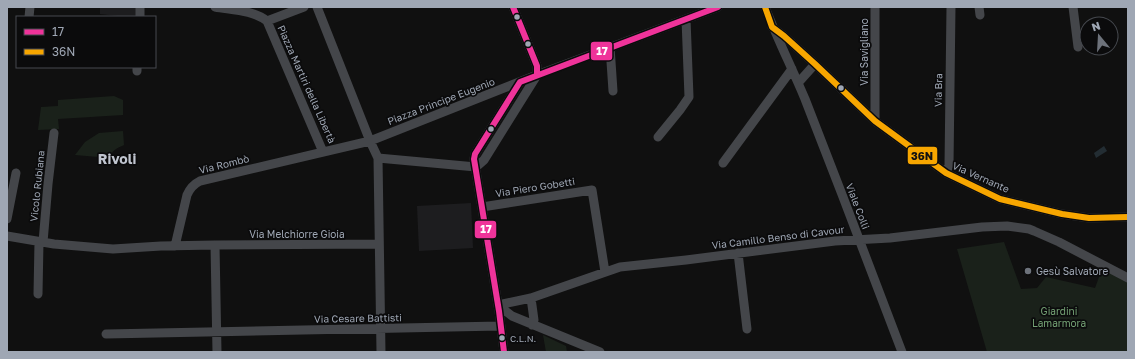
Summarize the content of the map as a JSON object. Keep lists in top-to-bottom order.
{
  "streets": {
    "street": [
      "Via Savigliano",
      "Piazza Martiri della Libertà",
      "Via Bra",
      "Piazza Principe Eugenio",
      "Via Rombò",
      "Via Vernante",
      "Vicolo Rubiana",
      "Via Piero Gobetti",
      "Viale Colli",
      "Via Melchiorre Gioia",
      "Via Camillo Benso di Cavour",
      "Via Cesare Battisti"
    ]
  },
  "crossings": [
    ["Via Savigliano", "Via Vernante"],
    ["Piazza Martiri della Libertà", "Piazza Principe Eugenio"],
    ["Piazza Martiri della Libertà", "Via Rombò"],
    ["Via Bra", "Via Vernante"],
    ["Via Vernante", "Viale Colli"],
    ["Via Piero Gobetti", "Via Camillo Benso di Cavour"],
    ["Viale Colli", "Via Camillo Benso di Cavour"]
  ],
  "districts": ["Rivoli"],
  "parks": ["Giardini Lamarmora"],
  "places": ["Gesù Salvatore", "C.L.N."],
  "lines": ["transit line 17", "transit line 36N"],
  "legend": ["17", "36N"],
  "north": "top"
}
